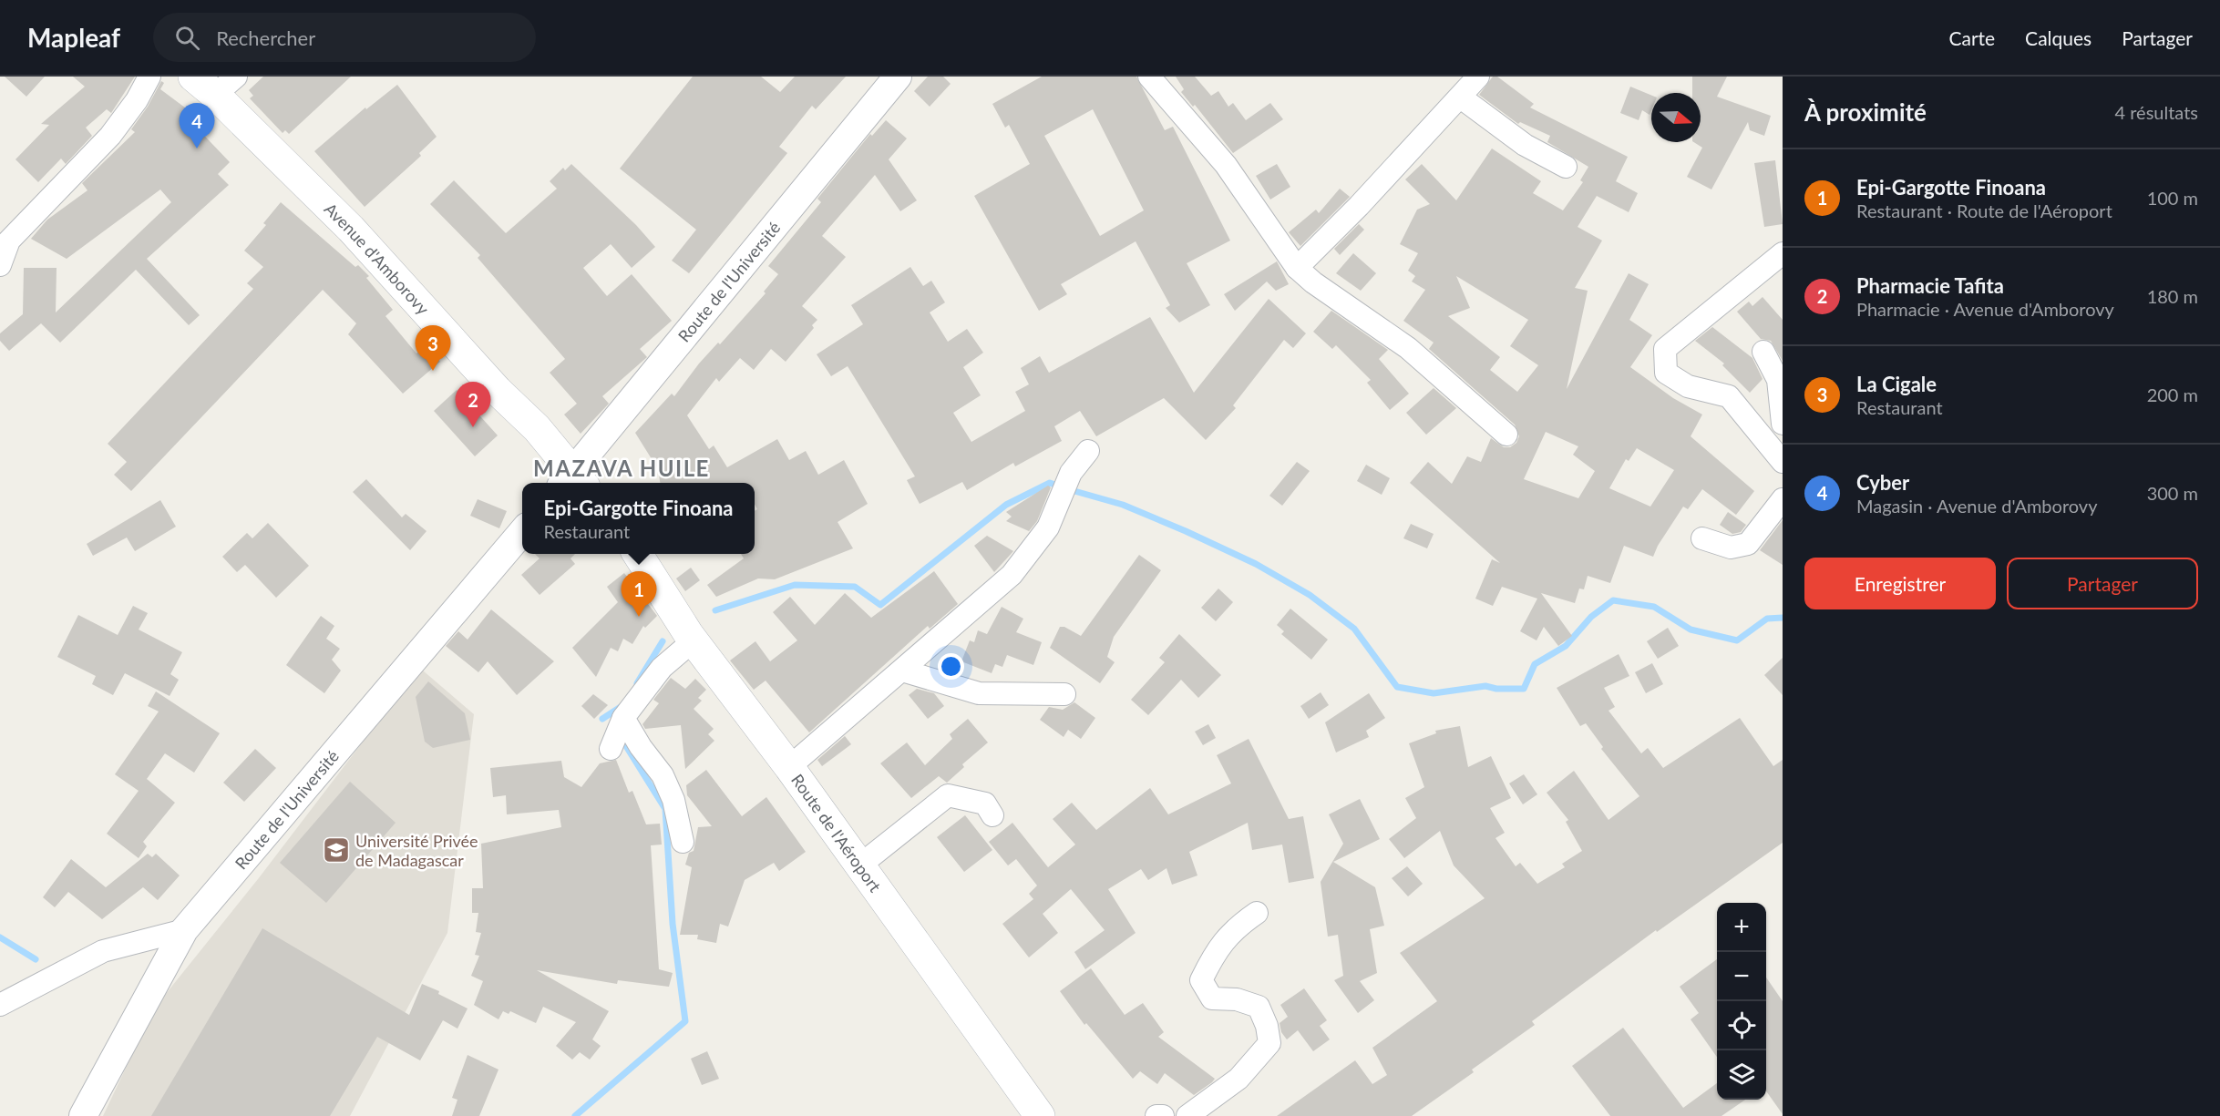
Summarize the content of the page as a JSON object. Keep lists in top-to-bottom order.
{
  "streets": {
    "main road": ["Avenue d'Amborovy", "Route de l'Aéroport"],
    "street": ["Route de l'Université"]
  },
  "crossings": [
    ["Avenue d'Amborovy", "Route de l'Université"]
  ],
  "districts": ["MAZAVA HUILE"],
  "places": {
    "school or university": ["Université Privée de Madagascar"]
  },
  "north": "right",
  "page": {
    "header": "Mapleaf",
    "search": "Rechercher",
    "nav": ["Carte", "Calques", "Partager"],
    "heading": ["À proximité", "4 résultats"],
    "pins": [
      "4",
      "3",
      "2",
      "1"
    ],
    "list": [
      {
        "mark": "1",
        "name": "Epi-Gargotte Finoana",
        "note": "Restaurant · Route de l'Aéroport",
        "value": "100 m"
      },
      {
        "mark": "2",
        "name": "Pharmacie Tafita",
        "note": "Pharmacie · Avenue d'Amborovy",
        "value": "180 m"
      },
      {
        "mark": "3",
        "name": "La Cigale",
        "note": "Restaurant",
        "value": "200 m"
      },
      {
        "mark": "4",
        "name": "Cyber",
        "note": "Magasin · Avenue d'Amborovy",
        "value": "300 m"
      }
    ],
    "popup": ["Epi-Gargotte Finoana", "Restaurant"],
    "buttons": ["Enregistrer", "Partager"],
    "map_buttons": ["+", "−"]
  }
}
